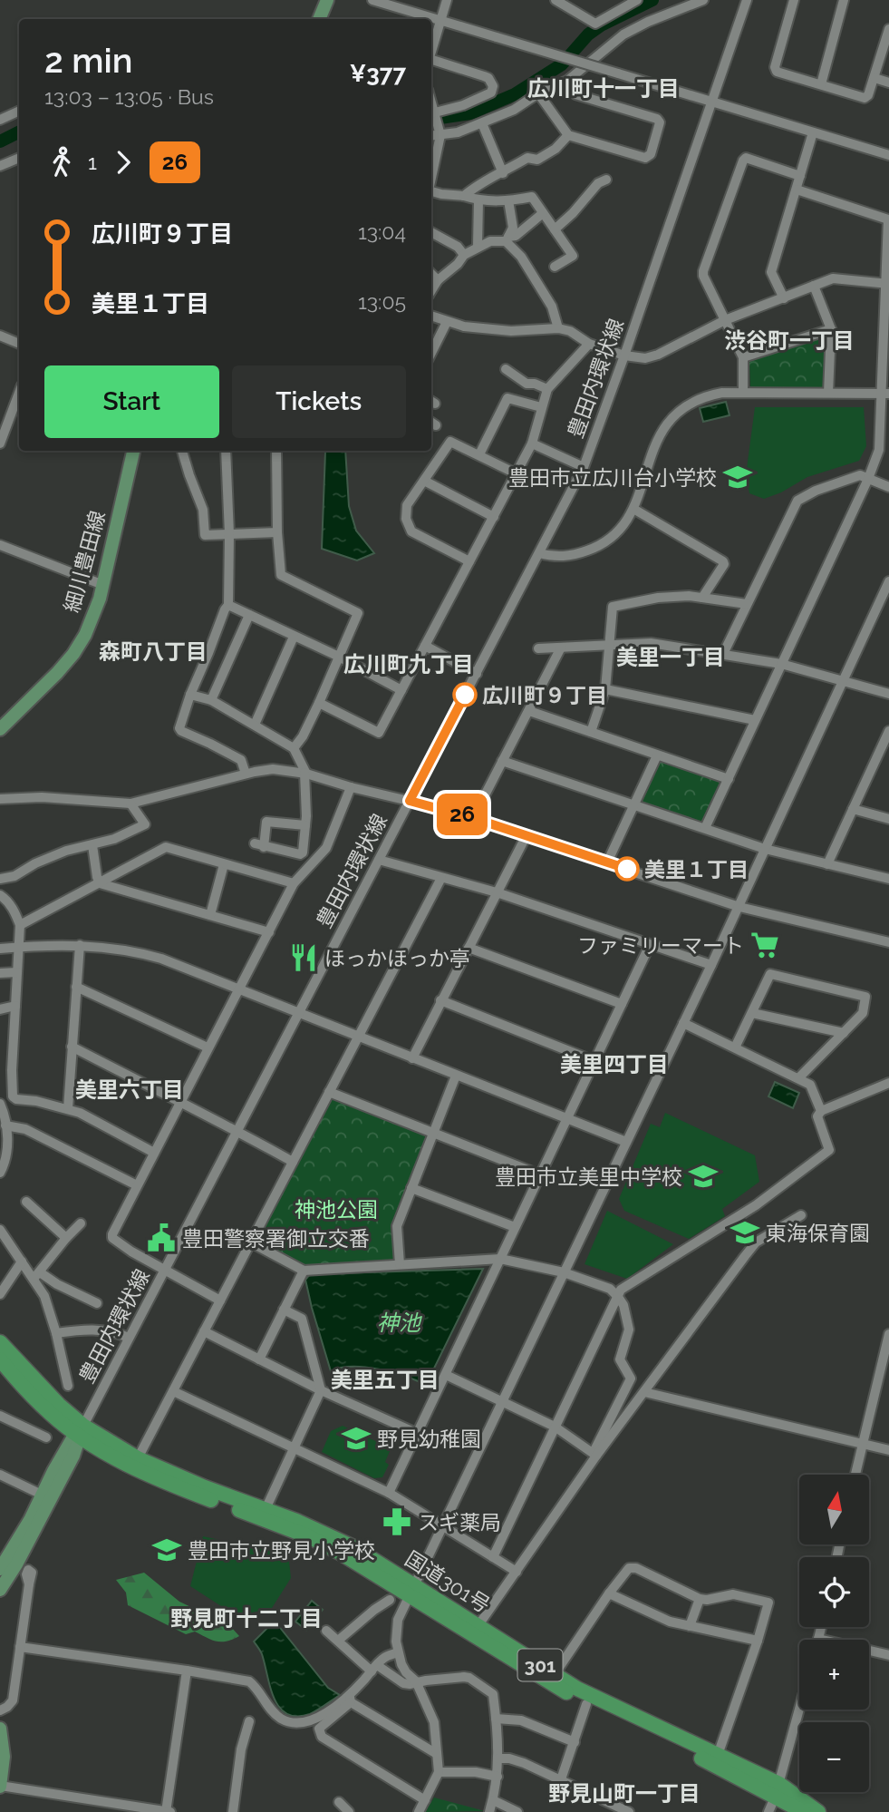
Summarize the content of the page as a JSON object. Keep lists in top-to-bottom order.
{
  "streets": {
    "highway": ["国道301号", "301"],
    "main road": ["細川豊田線"],
    "street": ["豊田内環状線"]
  },
  "crossings": [
    ["豊田内環状線", "国道301号"]
  ],
  "districts": [
    "広川町十一丁目",
    "渋谷町一丁目",
    "森町八丁目",
    "美里一丁目",
    "広川町九丁目",
    "美里四丁目",
    "美里六丁目",
    "美里五丁目",
    "野見町十二丁目",
    "野見山町一丁目"
  ],
  "water": ["神池"],
  "parks": ["神池公園"],
  "places": {
    "school or university": [
      "豊田市立広川台小学校",
      "豊田市立美里中学校",
      "東海保育園",
      "野見幼稚園",
      "豊田市立野見小学校"
    ],
    "other": ["広川町９丁目", "美里１丁目"],
    "supermarket": ["ファミリーマート"],
    "restaurant": ["ほっかほっか亭"],
    "public building": ["豊田警察署御立交番"],
    "pharmacy": ["スギ薬局"]
  },
  "lines": ["bus line 26"],
  "north": "top",
  "page": {
    "on_map": "26",
    "heading": ["2 min", "13:03 – 13:05 · Bus", "¥377"],
    "legs": ["1", "26"],
    "list": [
      {
        "name": "広川町９丁目",
        "value": "13:04"
      },
      {
        "name": "美里１丁目",
        "value": "13:05"
      }
    ],
    "buttons": ["Start", "Tickets"],
    "map_buttons": ["+", "−"]
  }
}
